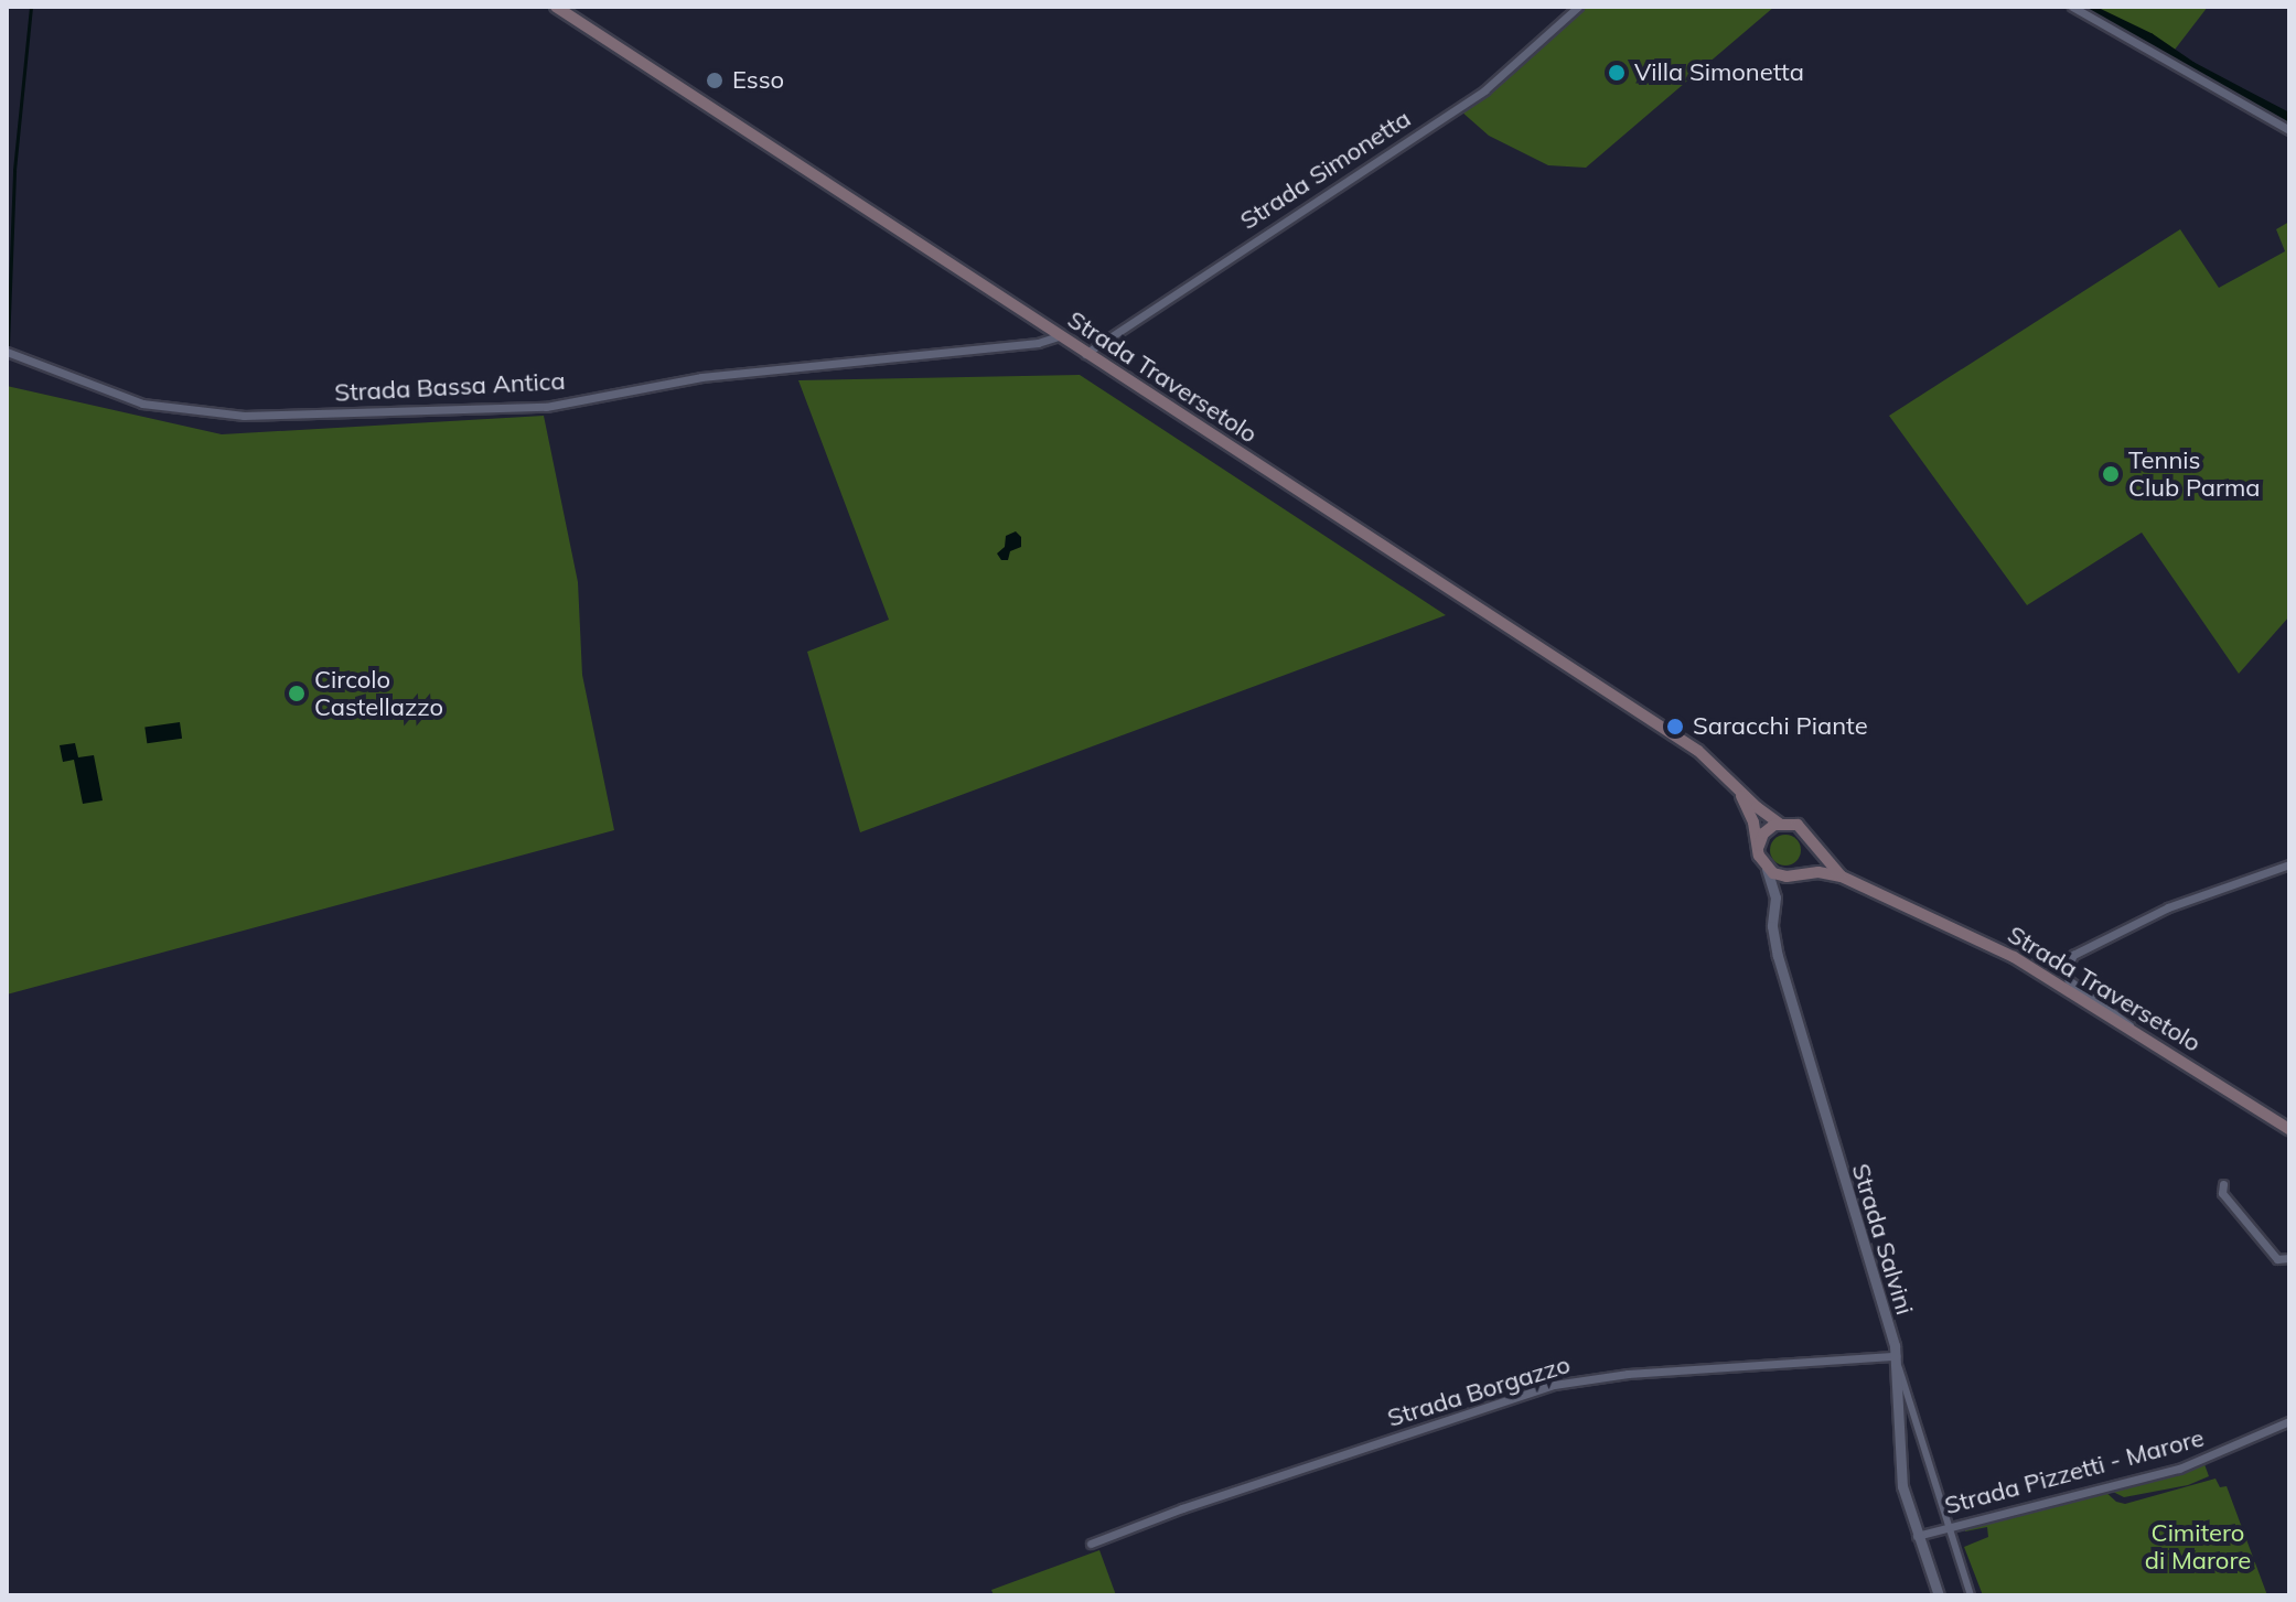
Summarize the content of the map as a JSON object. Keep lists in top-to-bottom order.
{
  "streets": {
    "main road": ["Strada Traversetolo"],
    "street": [
      "Strada Simonetta",
      "Strada Bassa Antica",
      "Strada Salvini",
      "Strada Borgazzo",
      "Strada Pizzetti - Marore"
    ]
  },
  "crossings": [
    ["Strada Simonetta", "Strada Traversetolo"],
    ["Strada Traversetolo", "Strada Bassa Antica"],
    ["Strada Traversetolo", "Strada Salvini"],
    ["Strada Salvini", "Strada Borgazzo"],
    ["Strada Salvini", "Strada Pizzetti - Marore"]
  ],
  "parks": ["Cimitero di Marore"],
  "places": [
    "Villa Simonetta",
    "Esso",
    "Tennis Club Parma",
    "Circolo Castellazzo",
    "Saracchi Piante"
  ]
}
